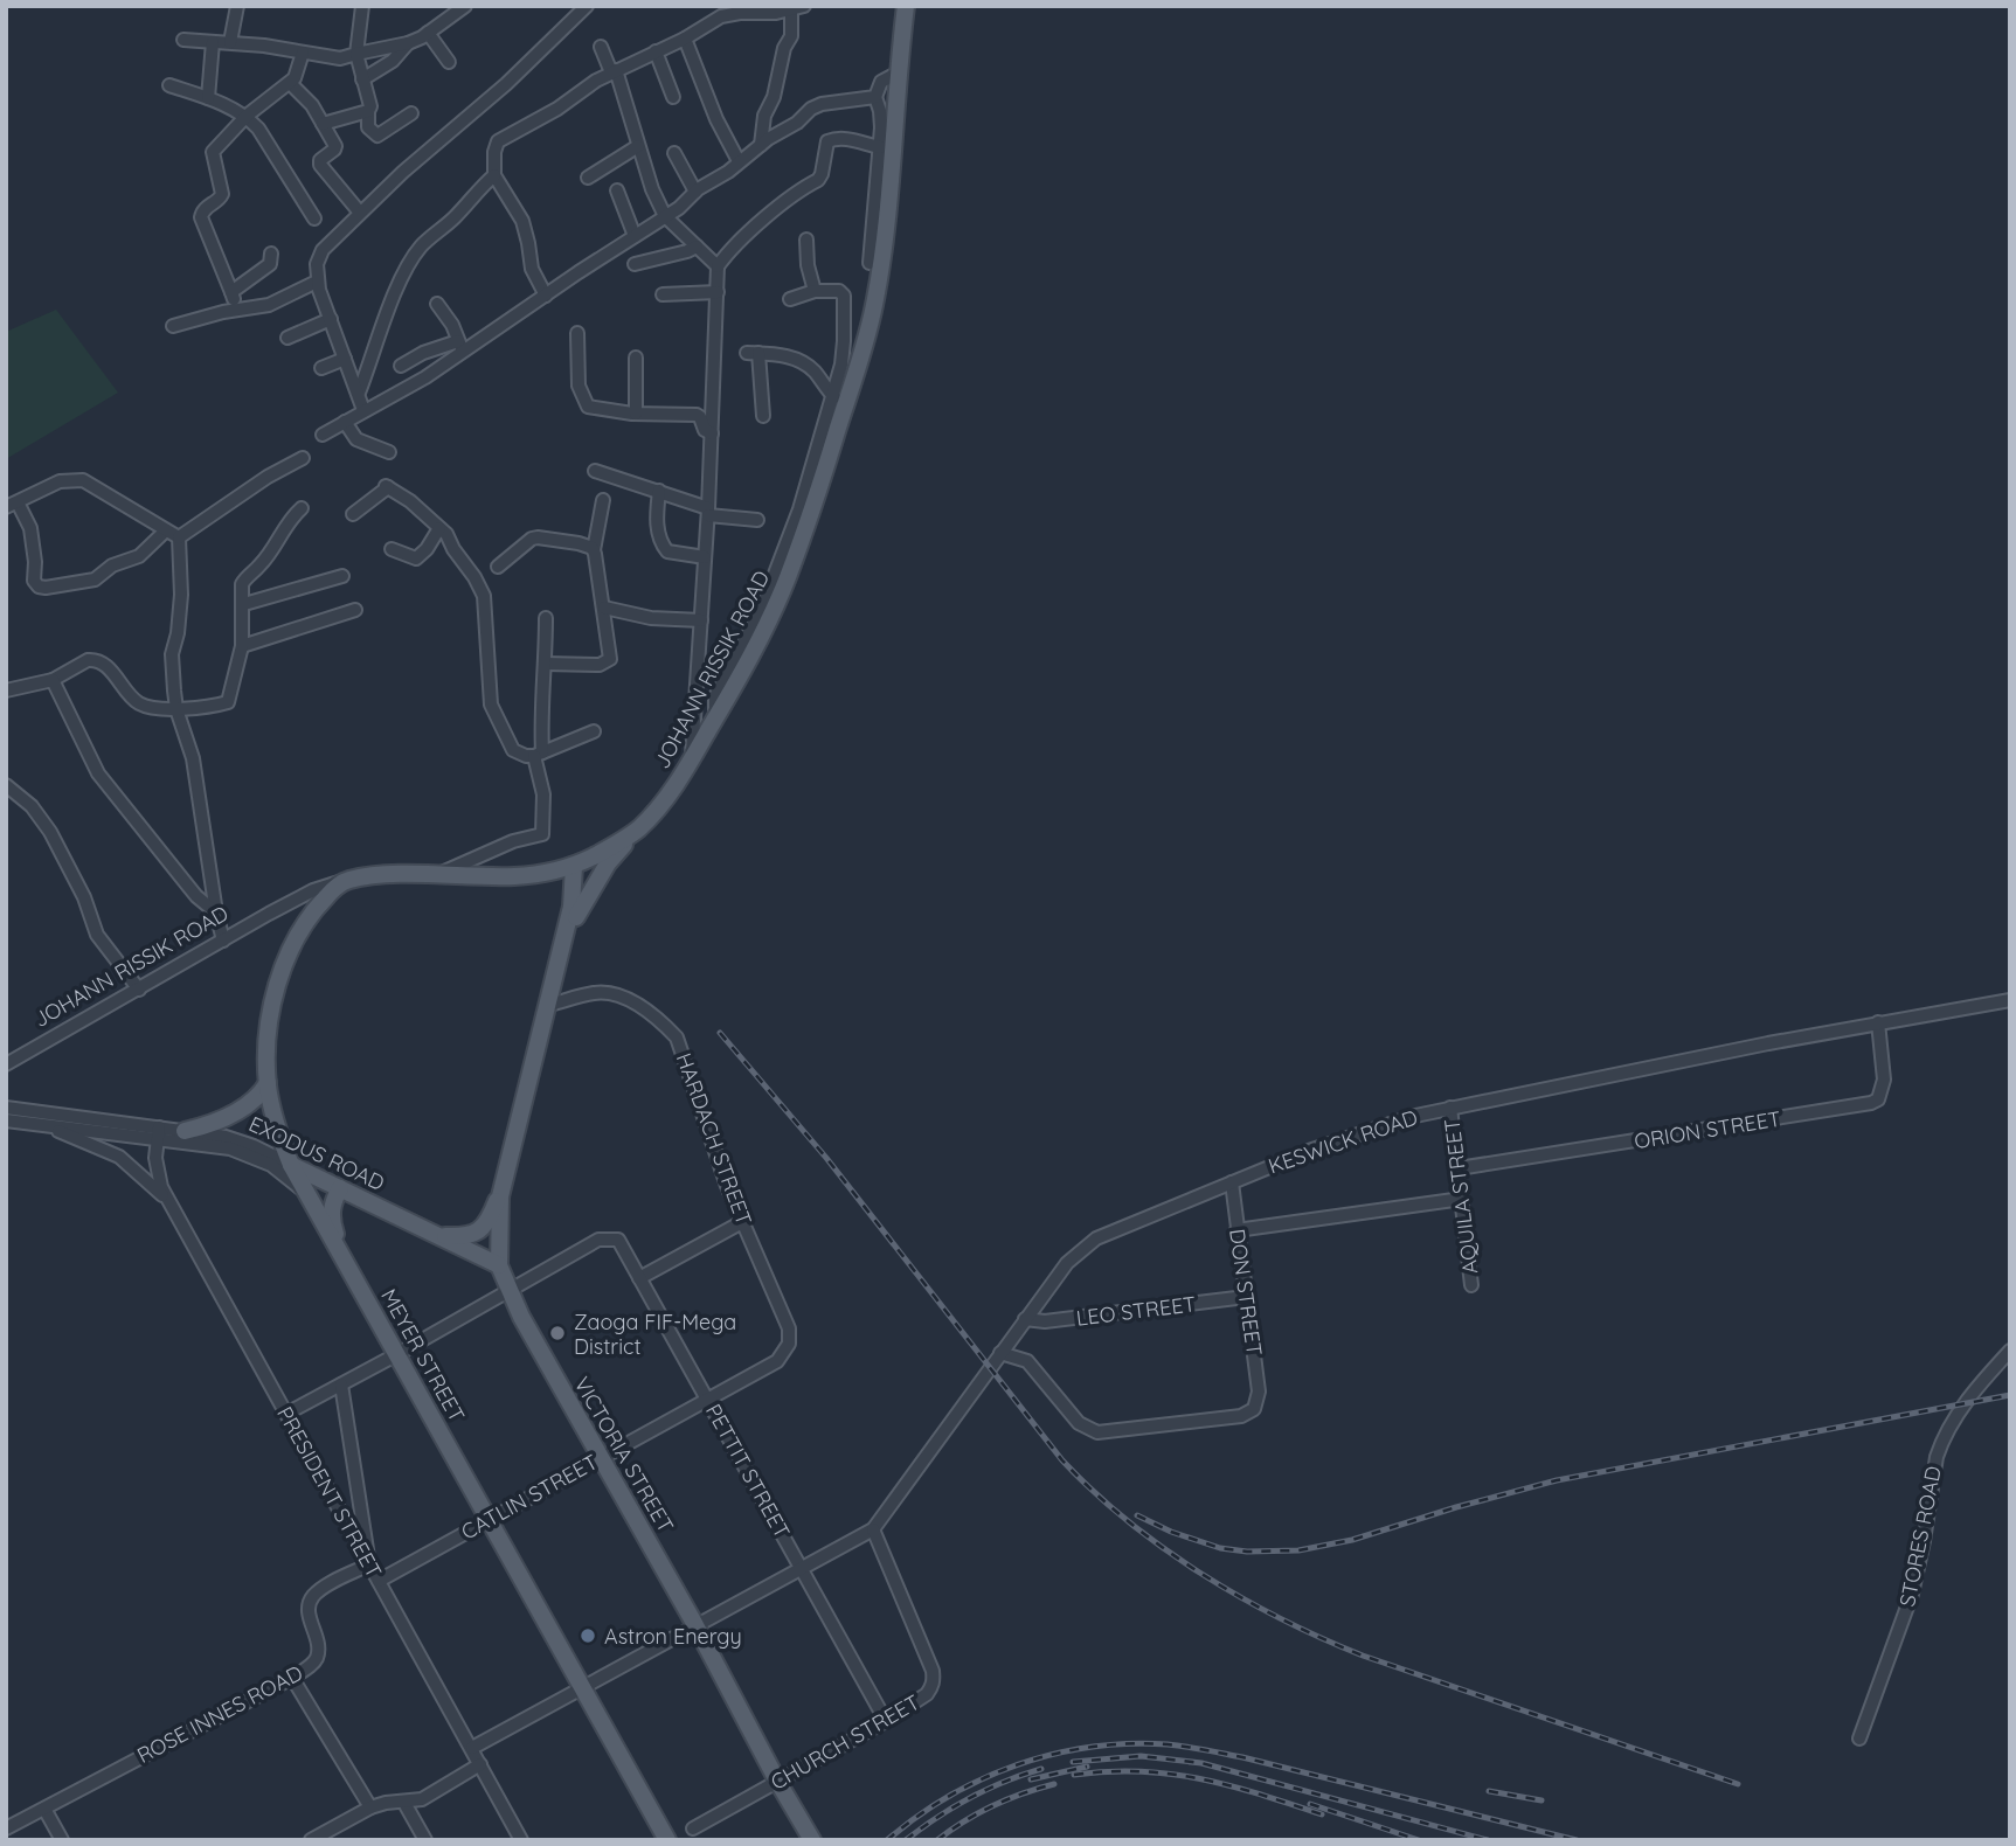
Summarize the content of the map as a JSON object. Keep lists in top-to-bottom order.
{
  "streets": {
    "main road": [
      "JOHANN RISSIK ROAD",
      "EXODUS ROAD",
      "MEYER STREET",
      "VICTORIA STREET"
    ],
    "street": [
      "ORION STREET",
      "HARDACH STREET",
      "KESWICK ROAD",
      "AQUILA STREET",
      "DON STREET",
      "LEO STREET",
      "PETTIT STREET",
      "PRESIDENT STREET",
      "CATLIN STREET",
      "STORES ROAD",
      "ROSE INNES ROAD",
      "CHURCH STREET"
    ]
  },
  "crossings": [
    ["JOHANN RISSIK ROAD", "MEYER STREET"],
    ["JOHANN RISSIK ROAD", "VICTORIA STREET"],
    ["ORION STREET", "KESWICK ROAD"],
    ["ORION STREET", "AQUILA STREET"],
    ["HARDACH STREET", "VICTORIA STREET"],
    ["HARDACH STREET", "CATLIN STREET"],
    ["KESWICK ROAD", "AQUILA STREET"],
    ["KESWICK ROAD", "DON STREET"],
    ["KESWICK ROAD", "LEO STREET"],
    ["KESWICK ROAD", "CHURCH STREET"],
    ["EXODUS ROAD", "MEYER STREET"],
    ["EXODUS ROAD", "VICTORIA STREET"],
    ["EXODUS ROAD", "PRESIDENT STREET"],
    ["DON STREET", "LEO STREET"],
    ["MEYER STREET", "CATLIN STREET"],
    ["VICTORIA STREET", "PETTIT STREET"],
    ["VICTORIA STREET", "CATLIN STREET"],
    ["VICTORIA STREET", "CHURCH STREET"],
    ["PETTIT STREET", "CATLIN STREET"],
    ["PETTIT STREET", "CHURCH STREET"],
    ["PRESIDENT STREET", "CATLIN STREET"],
    ["PRESIDENT STREET", "ROSE INNES ROAD"]
  ],
  "places": ["Zaoga FIF-Mega District", "Astron Energy"]
}
